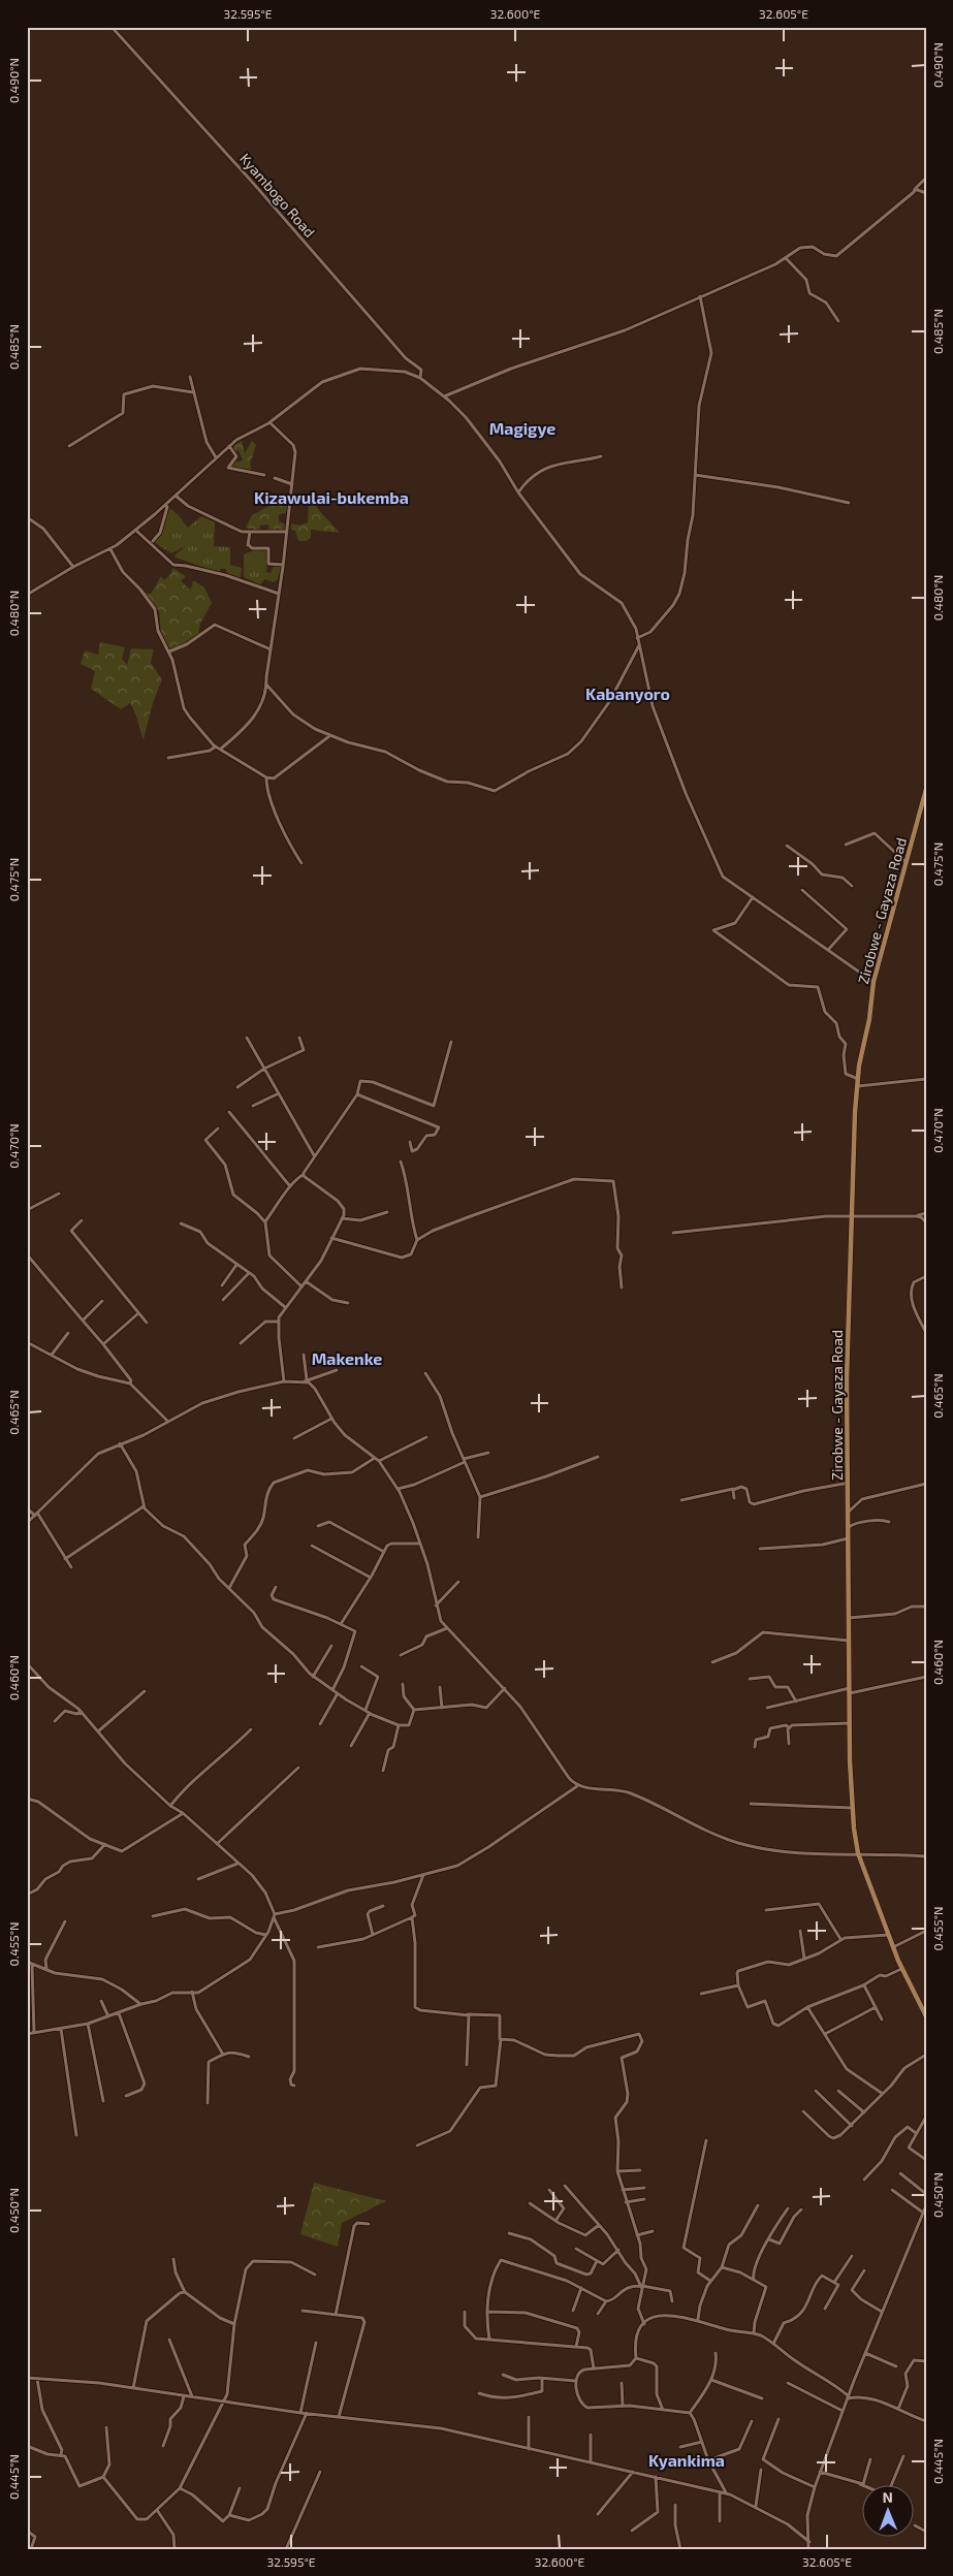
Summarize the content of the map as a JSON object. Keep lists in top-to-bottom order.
{
  "streets": {
    "street": ["Kyambogo Road", "Zirobwe - Gayaza Road"]
  },
  "districts": [
    "Magigye",
    "Kizawulai-bukemba",
    "Kabanyoro",
    "Makenke",
    "Kyankima"
  ],
  "north": "top",
  "coordinates": [
    "32.595°E",
    "32.600°E",
    "32.605°E",
    "0.490°N",
    "0.485°N",
    "0.480°N",
    "0.475°N",
    "0.470°N",
    "0.465°N",
    "0.460°N",
    "0.455°N",
    "0.450°N",
    "0.445°N"
  ]
}
